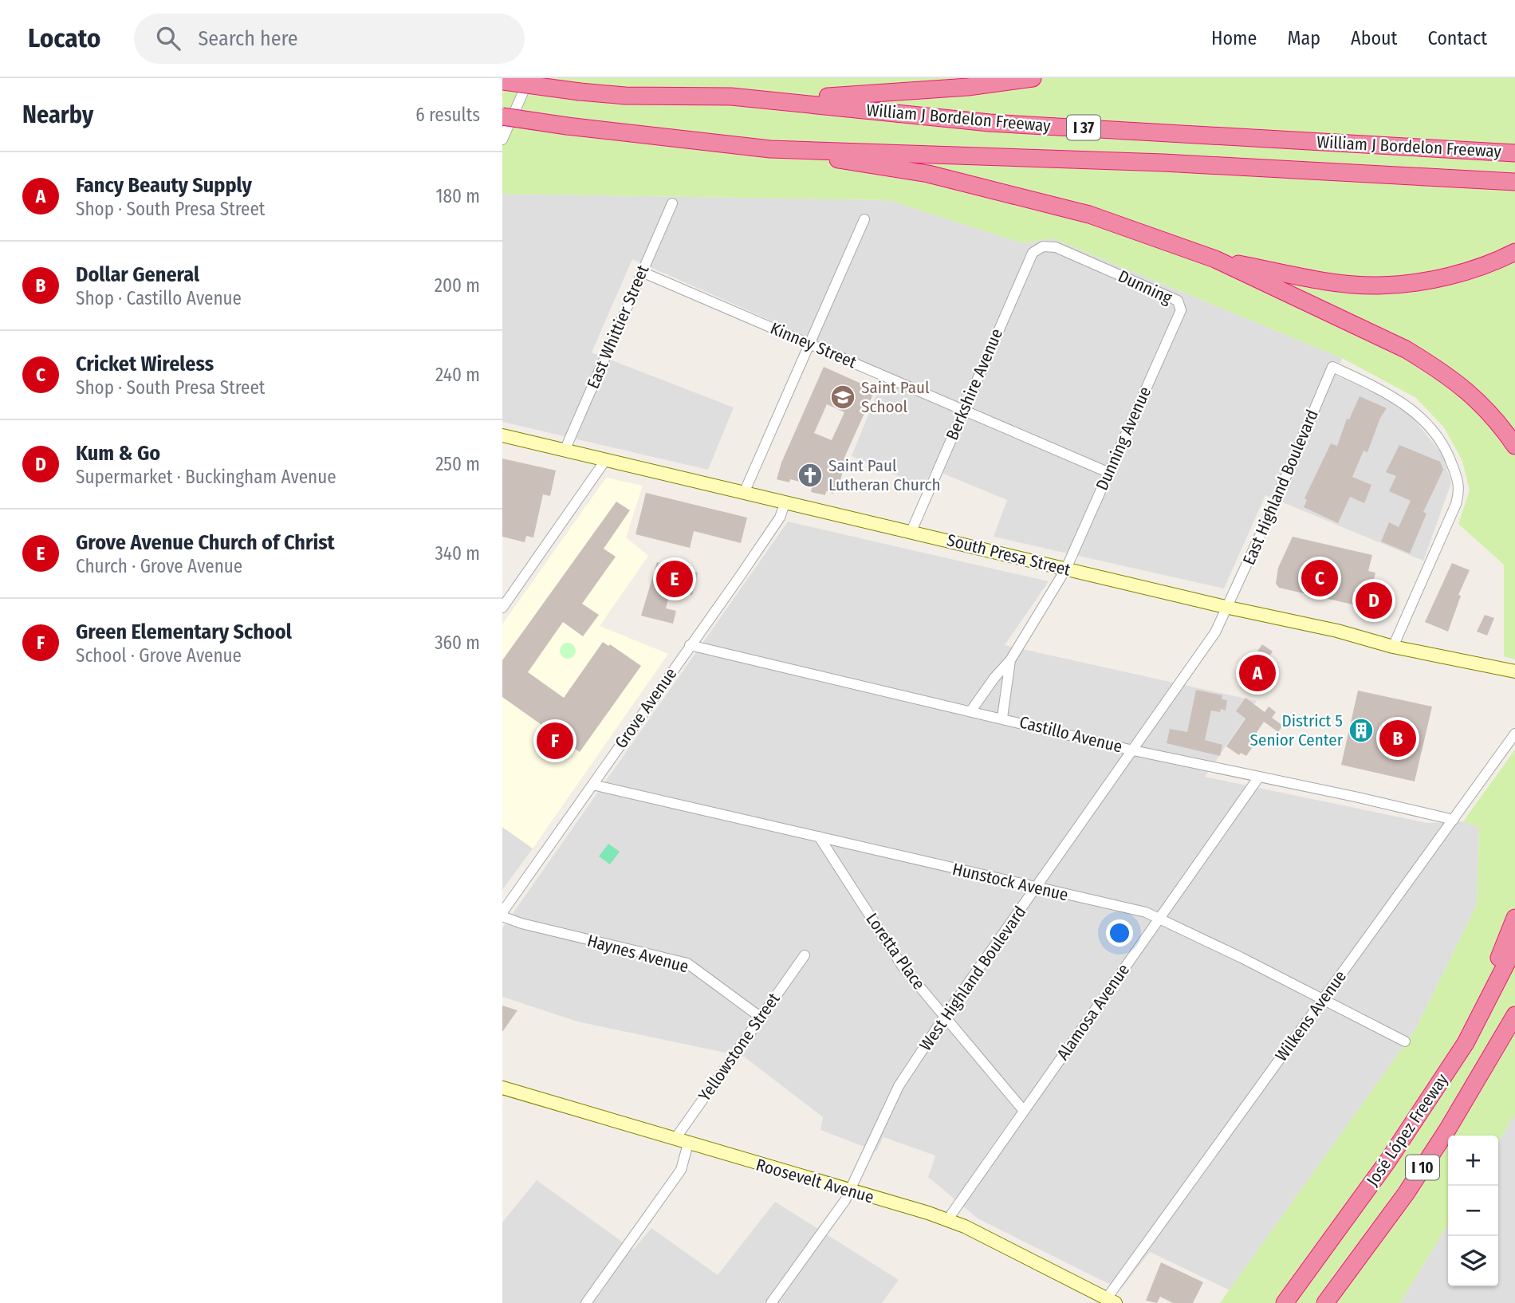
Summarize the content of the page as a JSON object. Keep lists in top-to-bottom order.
{
  "streets": {
    "highway": [
      "William J Bordelon Freeway",
      "I 37",
      "José López Freeway",
      "I 10"
    ],
    "main road": ["South Presa Street", "Roosevelt Avenue"],
    "street": [
      "Dunning",
      "East Whittier Street",
      "Kinney Street",
      "Berkshire Avenue",
      "Dunning Avenue",
      "East Highland Boulevard",
      "Grove Avenue",
      "Castillo Avenue",
      "Hunstock Avenue",
      "Loretta Place",
      "Haynes Avenue",
      "West Highland Boulevard",
      "Alamosa Avenue",
      "Wilkens Avenue",
      "Yellowstone Street"
    ]
  },
  "crossings": [
    ["Dunning", "Berkshire Avenue"],
    ["Dunning", "Dunning Avenue"],
    ["East Whittier Street", "Kinney Street"],
    ["East Whittier Street", "South Presa Street"],
    ["Kinney Street", "Berkshire Avenue"],
    ["Kinney Street", "Dunning Avenue"],
    ["Berkshire Avenue", "South Presa Street"],
    ["Dunning Avenue", "South Presa Street"],
    ["Dunning Avenue", "Castillo Avenue"],
    ["East Highland Boulevard", "South Presa Street"],
    ["East Highland Boulevard", "West Highland Boulevard"],
    ["South Presa Street", "Grove Avenue"],
    ["South Presa Street", "West Highland Boulevard"],
    ["Grove Avenue", "Castillo Avenue"],
    ["Grove Avenue", "Hunstock Avenue"],
    ["Castillo Avenue", "West Highland Boulevard"],
    ["Castillo Avenue", "Alamosa Avenue"],
    ["Castillo Avenue", "Wilkens Avenue"],
    ["Hunstock Avenue", "Loretta Place"],
    ["Hunstock Avenue", "West Highland Boulevard"],
    ["Hunstock Avenue", "Alamosa Avenue"],
    ["Hunstock Avenue", "Wilkens Avenue"],
    ["Loretta Place", "West Highland Boulevard"],
    ["Loretta Place", "Alamosa Avenue"],
    ["Haynes Avenue", "Yellowstone Street"],
    ["West Highland Boulevard", "Roosevelt Avenue"],
    ["Alamosa Avenue", "Roosevelt Avenue"],
    ["Wilkens Avenue", "Roosevelt Avenue"],
    ["Yellowstone Street", "Roosevelt Avenue"]
  ],
  "places": {
    "school or university": ["Saint Paul School"],
    "church": ["Saint Paul Lutheran Church"],
    "building": ["District 5 Senior Center"]
  },
  "page": {
    "header": "Locato",
    "search": "Search here",
    "nav": [
      "Home",
      "Map",
      "About",
      "Contact"
    ],
    "heading": ["Nearby", "6 results"],
    "list": [
      {
        "mark": "A",
        "name": "Fancy Beauty Supply",
        "note": "Shop · South Presa Street",
        "value": "180 m"
      },
      {
        "mark": "B",
        "name": "Dollar General",
        "note": "Shop · Castillo Avenue",
        "value": "200 m"
      },
      {
        "mark": "C",
        "name": "Cricket Wireless",
        "note": "Shop · South Presa Street",
        "value": "240 m"
      },
      {
        "mark": "D",
        "name": "Kum & Go",
        "note": "Supermarket · Buckingham Avenue",
        "value": "250 m"
      },
      {
        "mark": "E",
        "name": "Grove Avenue Church of Christ",
        "note": "Church · Grove Avenue",
        "value": "340 m"
      },
      {
        "mark": "F",
        "name": "Green Elementary School",
        "note": "School · Grove Avenue",
        "value": "360 m"
      }
    ],
    "pins": [
      "C",
      "E",
      "D",
      "A",
      "B",
      "F"
    ],
    "map_buttons": ["+", "−"]
  }
}
